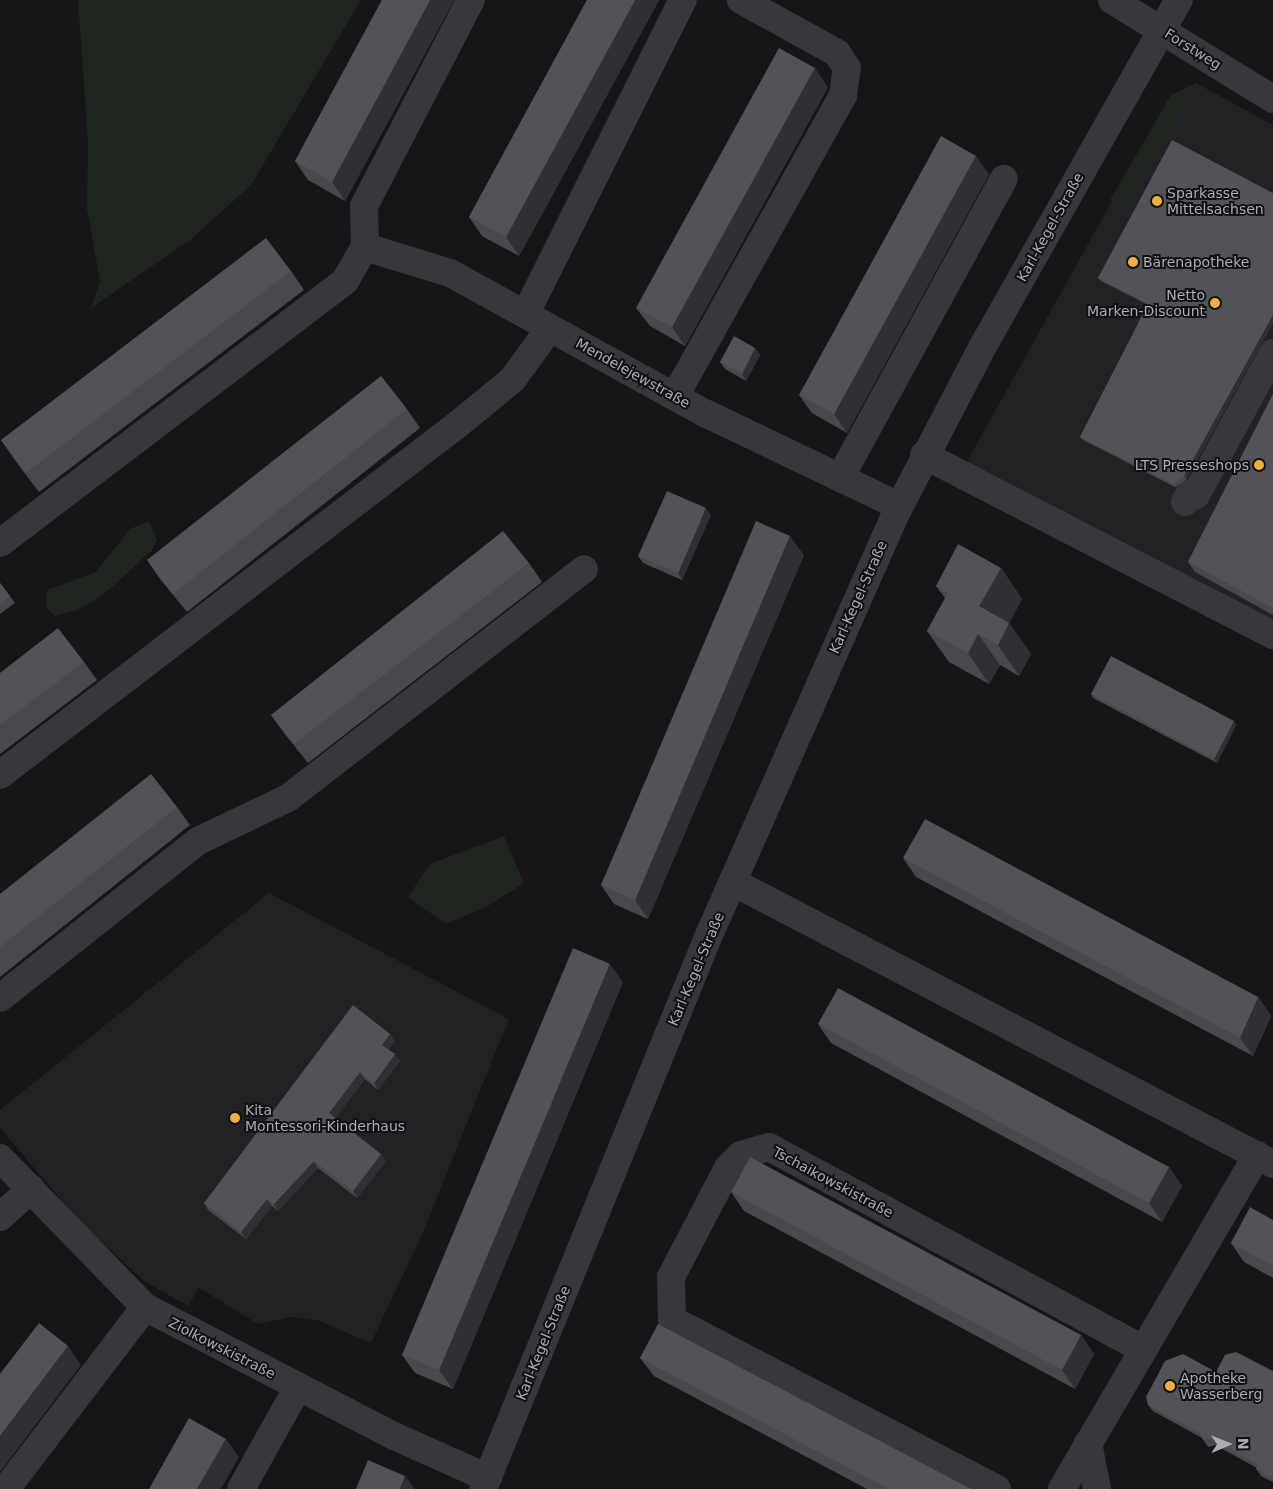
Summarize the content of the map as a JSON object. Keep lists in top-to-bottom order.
{
  "streets": {
    "street": [
      "Forstweg",
      "Karl-Kegel-Straße",
      "Mendelejewstraße",
      "Tschaikowskistraße",
      "Ziolkowskistraße"
    ]
  },
  "crossings": [
    ["Forstweg", "Karl-Kegel-Straße"],
    ["Karl-Kegel-Straße", "Mendelejewstraße"],
    ["Karl-Kegel-Straße", "Ziolkowskistraße"]
  ],
  "places": [
    "Sparkasse Mittelsachsen",
    "Bärenapotheke",
    "Netto Marken-Discount",
    "LTS Presseshops",
    "Kita Montessori-Kinderhaus",
    "Apotheke Wasserberg"
  ],
  "north": "right"
}
